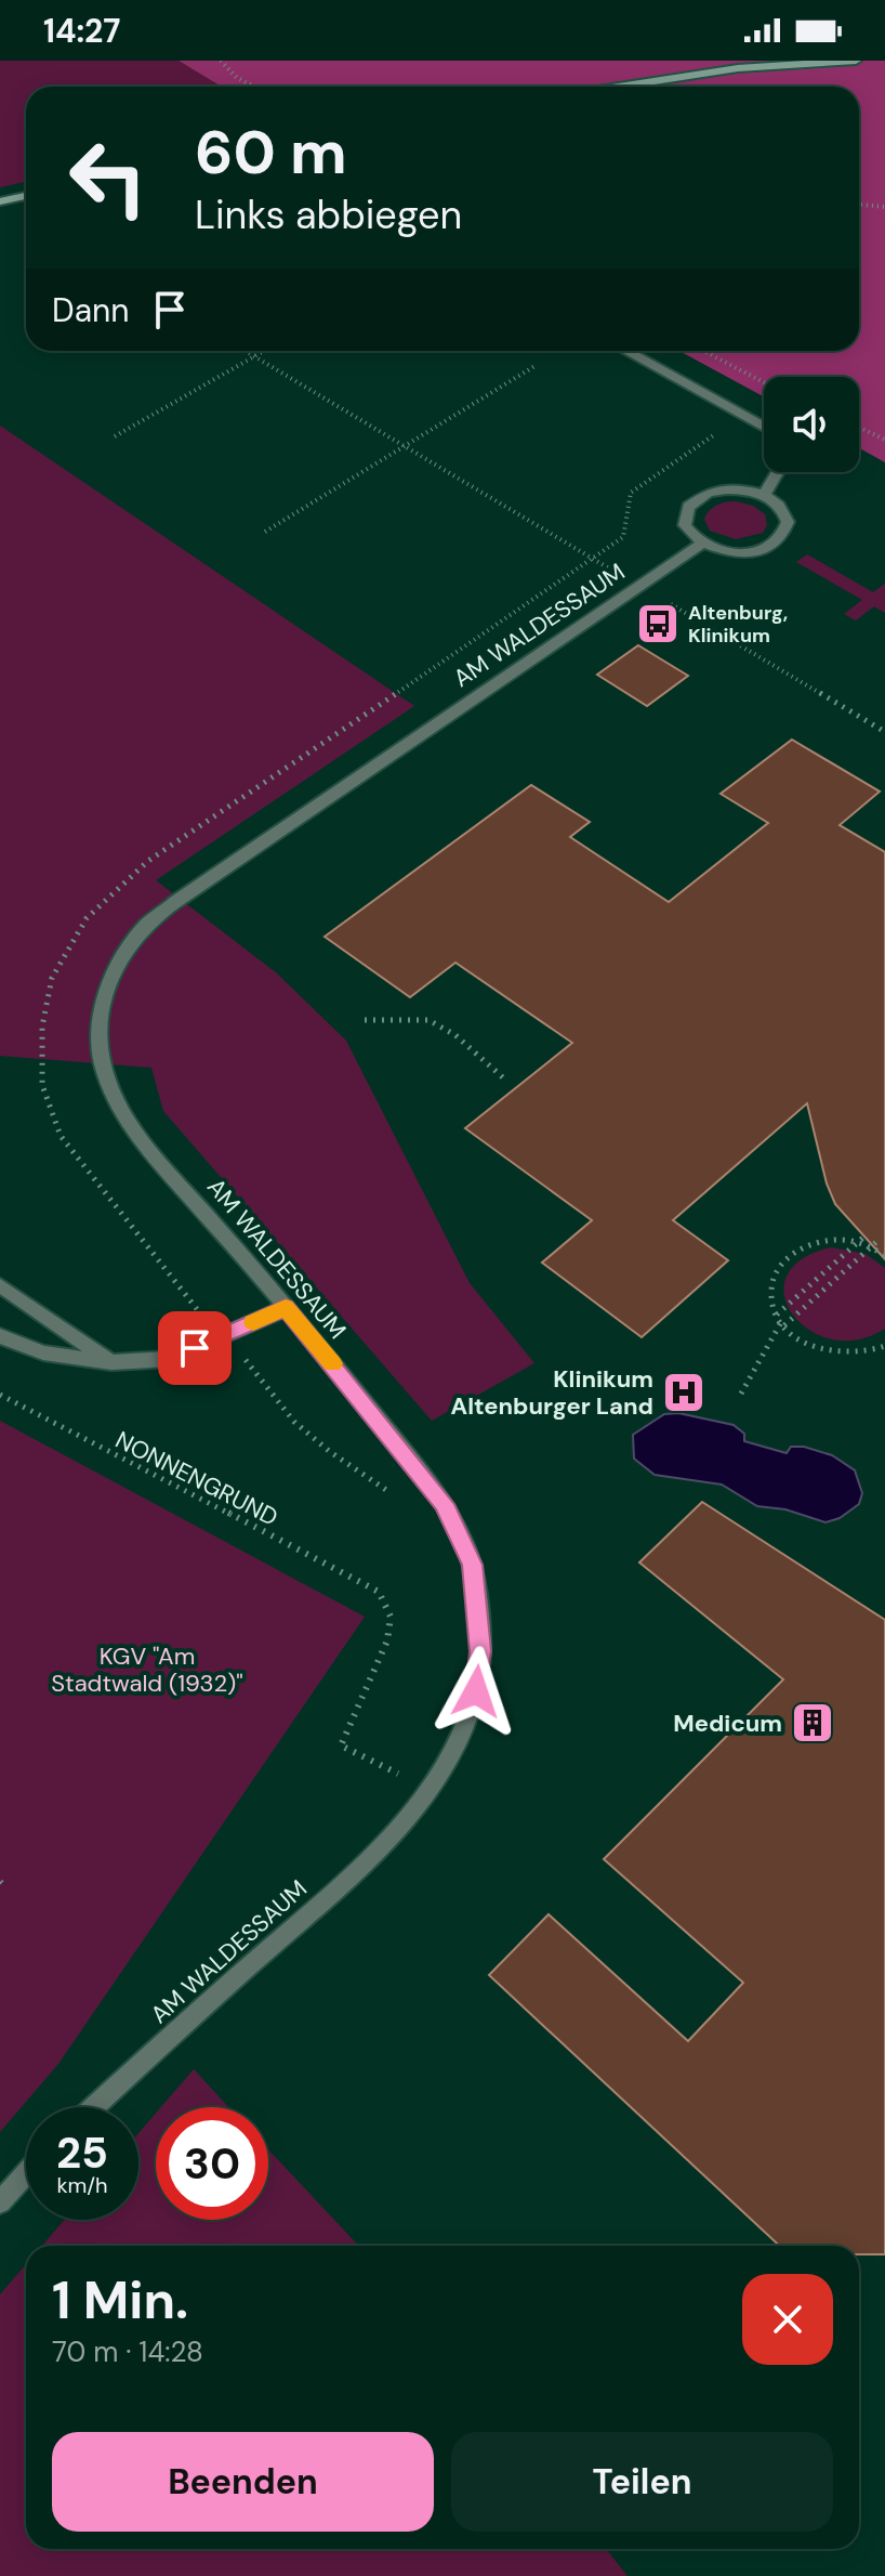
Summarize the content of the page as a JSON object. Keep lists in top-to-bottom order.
{
  "streets": {
    "street": ["AM WALDESSAUM"],
    "path": ["NONNENGRUND"]
  },
  "parks": ["KGV \"Am Stadtwald (1932)\""],
  "places": {
    "bus stop": ["Altenburg, Klinikum"],
    "hospital": ["Klinikum Altenburger Land"],
    "building": ["Medicum"]
  },
  "page": {
    "status": "14:27",
    "turn": ["60 m", "Links abbiegen"],
    "then": "Dann",
    "speed": "25 km/h",
    "limit": "30",
    "heading": ["1 Min.", "70 m · 14:28"],
    "buttons": ["Beenden", "Teilen"]
  }
}
